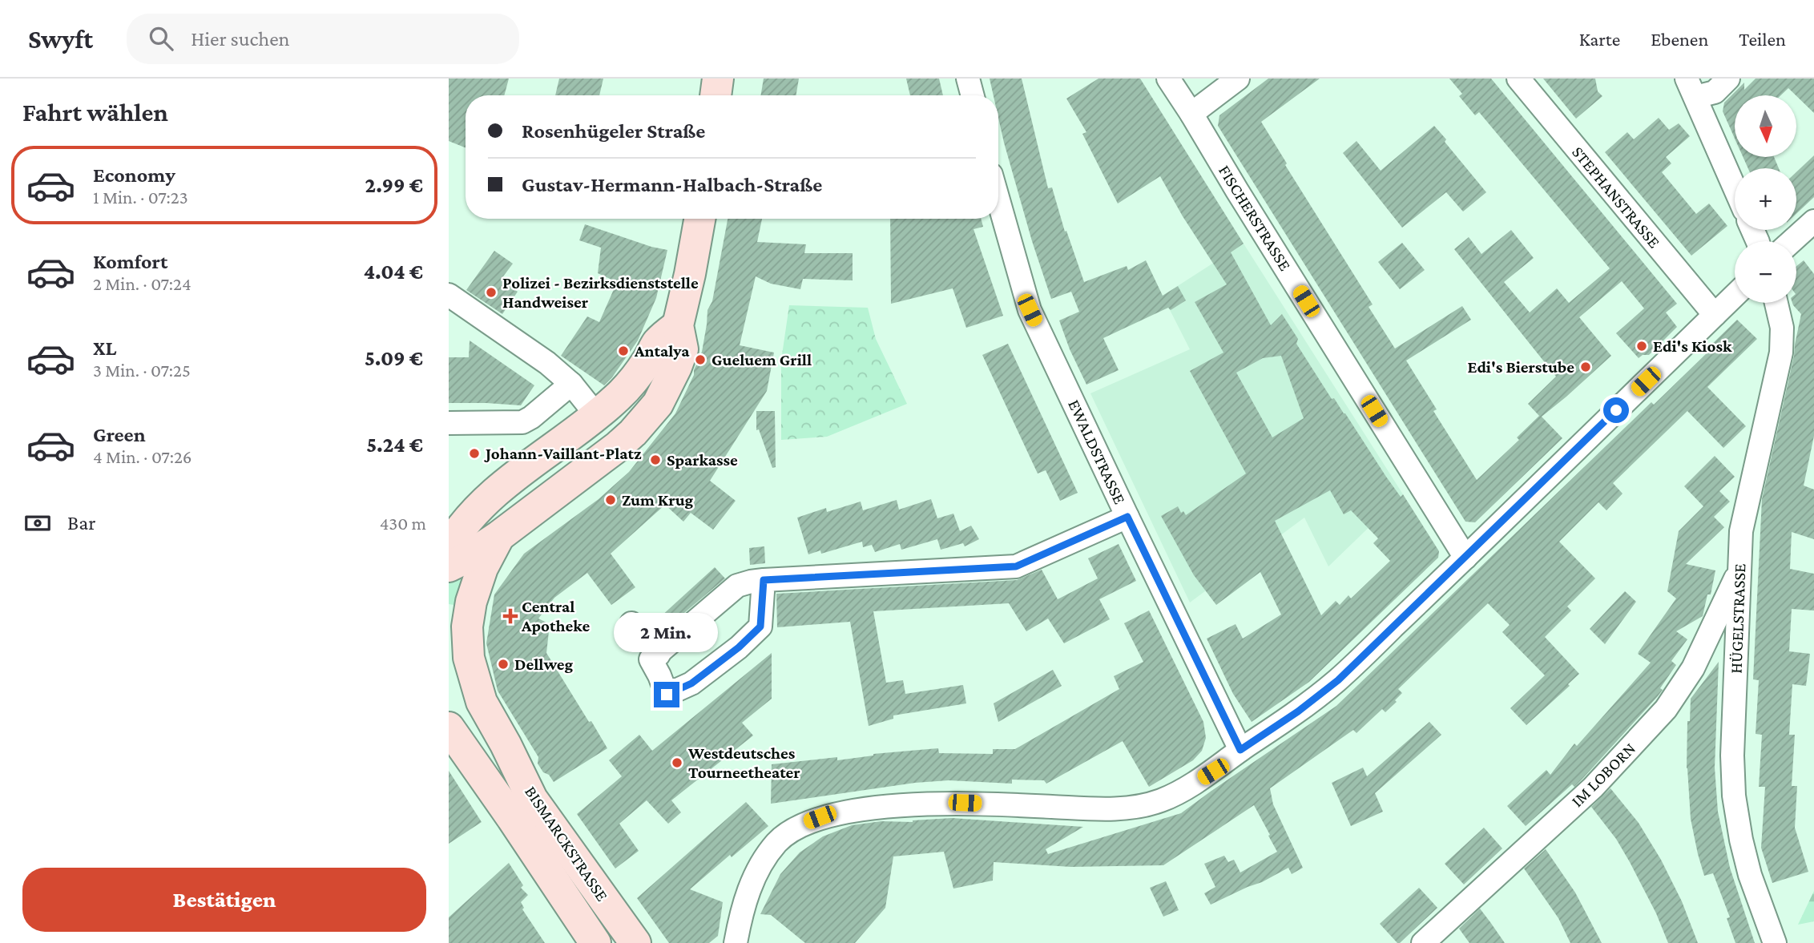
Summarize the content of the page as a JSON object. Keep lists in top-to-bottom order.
{
  "streets": {
    "main road": ["BISMARCKSTRASSE"],
    "street": [
      "STEPHANSTRASSE",
      "FISCHERSTRASSE",
      "EWALDSTRASSE",
      "HÜGELSTRASSE",
      "IM LOBORN"
    ]
  },
  "crossings": [
    ["HÜGELSTRASSE", "IM LOBORN"]
  ],
  "places": {
    "other": [
      "Polizei - Bezirksdienststelle Handweiser",
      "Edi's Kiosk",
      "Antalya",
      "Gueluem Grill",
      "Edi's Bierstube",
      "Johann-Vaillant-Platz",
      "Sparkasse",
      "Zum Krug",
      "Dellweg",
      "Westdeutsches Tourneetheater"
    ],
    "health": ["Central Apotheke"]
  },
  "north": "bottom",
  "page": {
    "header": "Swyft",
    "search": "Hier suchen",
    "nav": ["Karte", "Ebenen", "Teilen"],
    "heading": "Fahrt wählen",
    "map_buttons": ["+", "−"],
    "banner": ["Rosenhügeler Straße", "Gustav-Hermann-Halbach-Straße"],
    "list": [
      {
        "name": "Economy",
        "note": "1 Min. · 07:23",
        "value": "2.99 €"
      },
      {
        "name": "Komfort",
        "note": "2 Min. · 07:24",
        "value": "4.04 €"
      },
      {
        "name": "XL",
        "note": "3 Min. · 07:25",
        "value": "5.09 €"
      },
      {
        "name": "Green",
        "note": "4 Min. · 07:26",
        "value": "5.24 €"
      }
    ],
    "pay": ["Bar", "430 m"],
    "bubble": "2 Min.",
    "buttons": "Bestätigen"
  }
}
